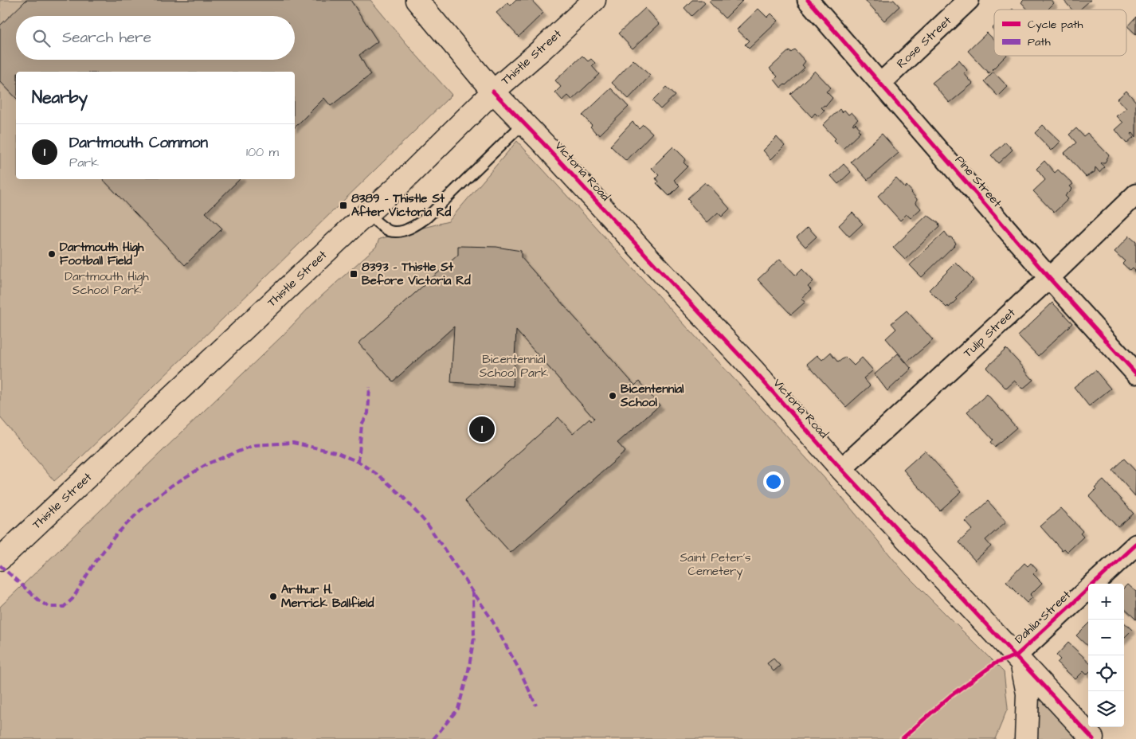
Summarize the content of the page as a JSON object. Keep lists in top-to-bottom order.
{
  "streets": {
    "street": [
      "Rose Street",
      "Thistle Street",
      "Victoria Road",
      "Pine Street",
      "Tulip Street",
      "Dahlia Street"
    ]
  },
  "crossings": [
    ["Rose Street", "Pine Street"],
    ["Thistle Street", "Victoria Road"],
    ["Victoria Road", "Tulip Street"],
    ["Victoria Road", "Dahlia Street"],
    ["Pine Street", "Tulip Street"]
  ],
  "parks": ["Dartmouth High School Park", "Bicentennial School Park", "Saint Peter's Cemetery"],
  "places": {
    "transit": ["8389 - Thistle St After Victoria Rd", "8393 - Thistle St Before Victoria Rd"],
    "other": ["Dartmouth High Football Field", "Bicentennial School", "Arthur H. Merrick Ballfield"]
  },
  "legend": ["Cycle path", "Path"],
  "page": {
    "search": "Search here",
    "heading": "Nearby",
    "list": [
      {
        "mark": "1",
        "name": "Dartmouth Common",
        "note": "Park",
        "value": "100 m"
      }
    ],
    "pins": "1",
    "map_buttons": ["+", "−"]
  }
}
